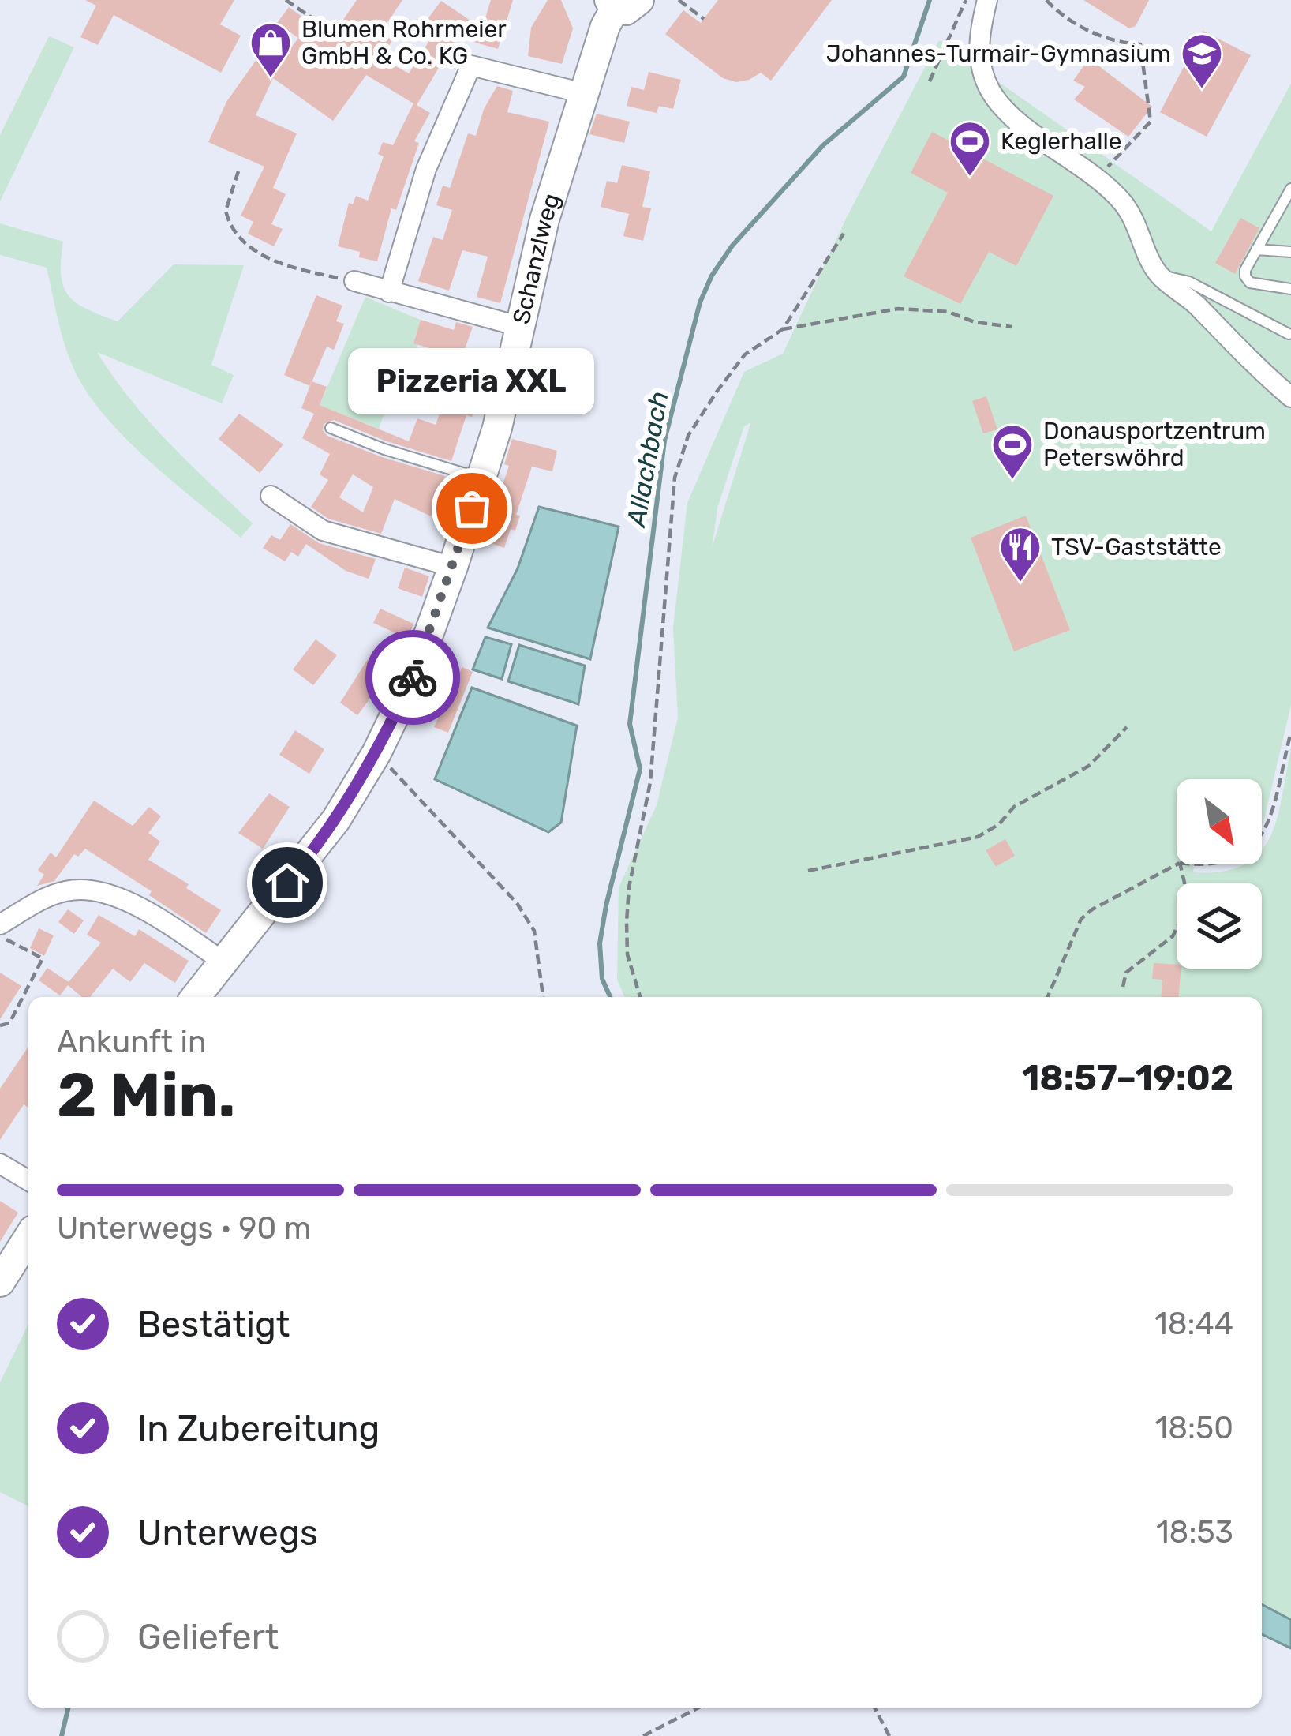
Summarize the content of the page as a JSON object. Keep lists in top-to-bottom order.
{
  "streets": {
    "street": ["Schanzlweg"]
  },
  "water": ["Allachbach"],
  "places": {
    "shop": ["Blumen Rohrmeier GmbH & Co. KG"],
    "school or university": ["Johannes-Turmair-Gymnasium"],
    "sports": ["Keglerhalle", "Donausportzentrum Peterswöhrd"],
    "other": ["Pizzeria XXL"],
    "restaurant": ["TSV-Gaststätte"]
  },
  "north": "bottom right",
  "page": {
    "bubble": "Pizzeria XXL",
    "heading": ["2 Min.", "Ankunft in", "18:57–19:02"],
    "bar": "Unterwegs · 90 m",
    "list": [
      ["Bestätigt", "18:44"],
      ["In Zubereitung", "18:50"],
      ["Unterwegs", "18:53"],
      "Geliefert"
    ]
  }
}
